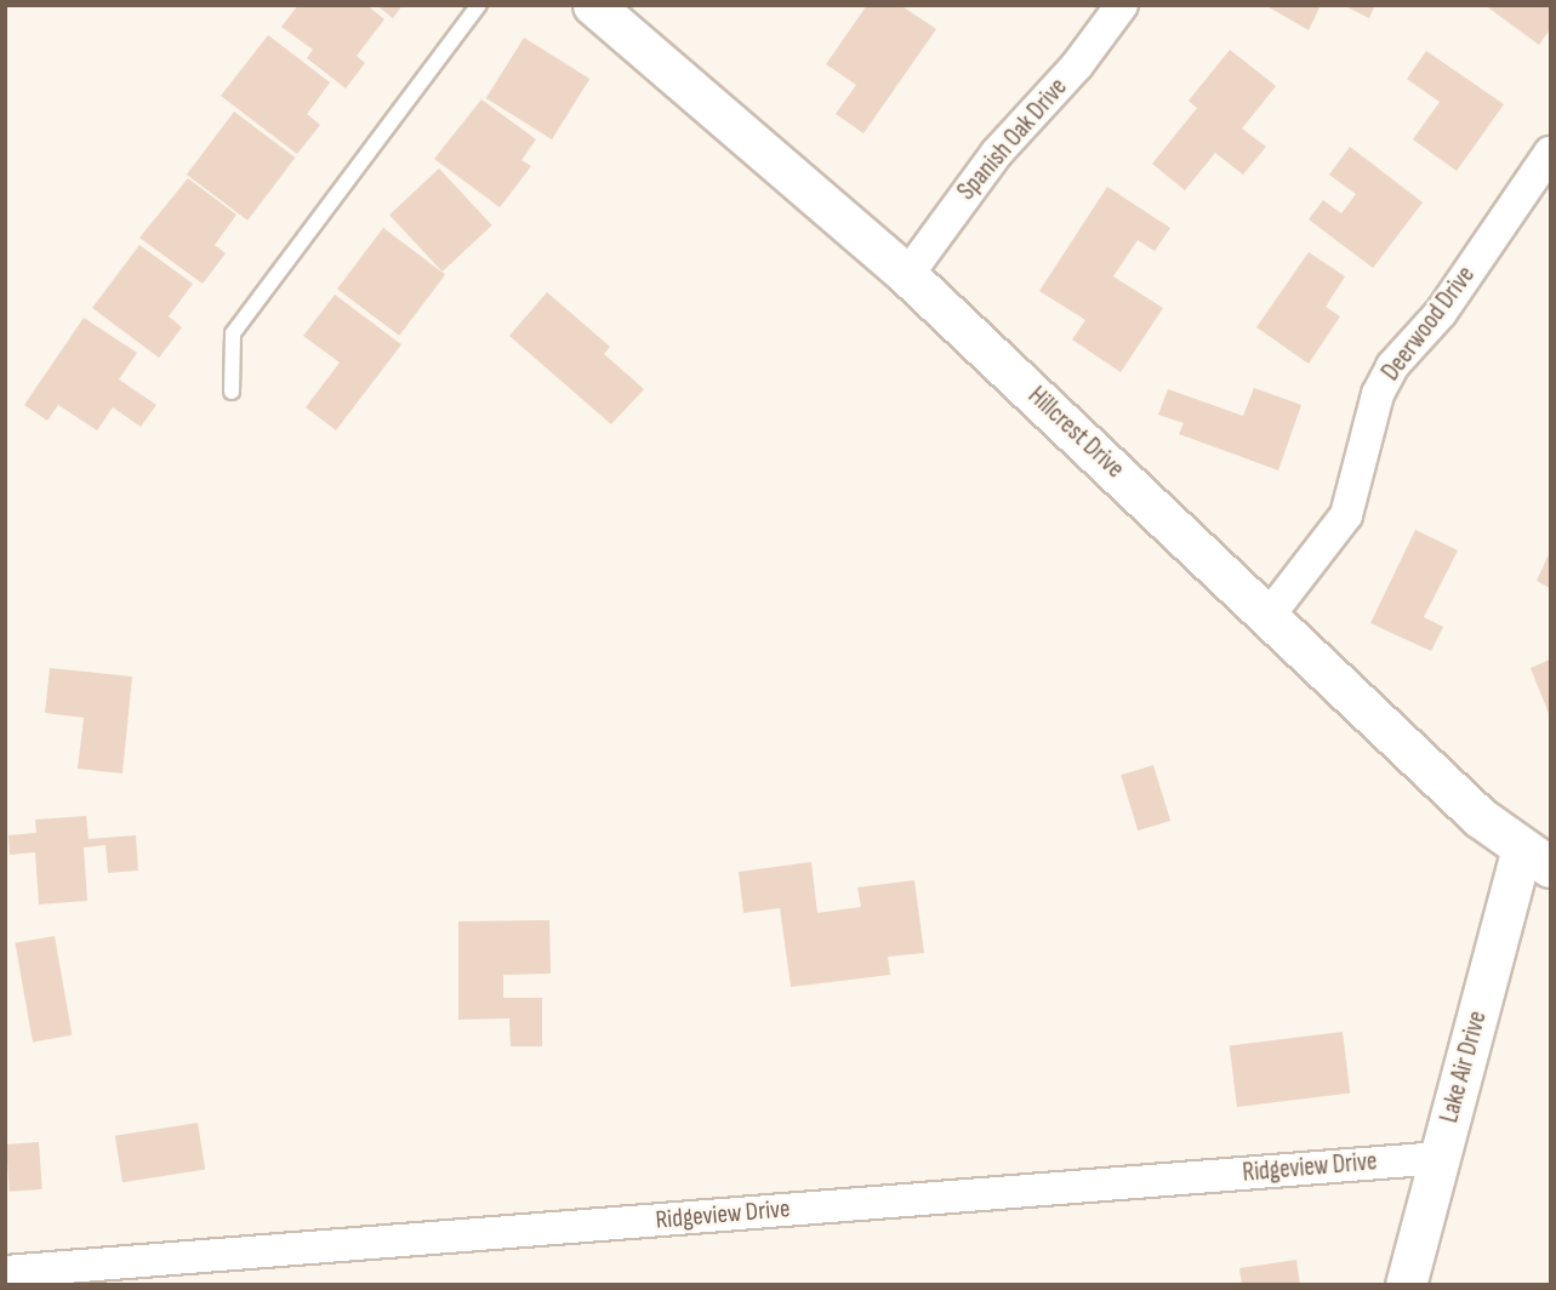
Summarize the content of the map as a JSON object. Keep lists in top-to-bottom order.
{
  "streets": {
    "main road": ["Hillcrest Drive", "Lake Air Drive"],
    "street": ["Spanish Oak Drive", "Deerwood Drive", "Ridgeview Drive"]
  },
  "crossings": [
    ["Spanish Oak Drive", "Hillcrest Drive"],
    ["Deerwood Drive", "Hillcrest Drive"],
    ["Hillcrest Drive", "Lake Air Drive"],
    ["Lake Air Drive", "Ridgeview Drive"]
  ]
}
